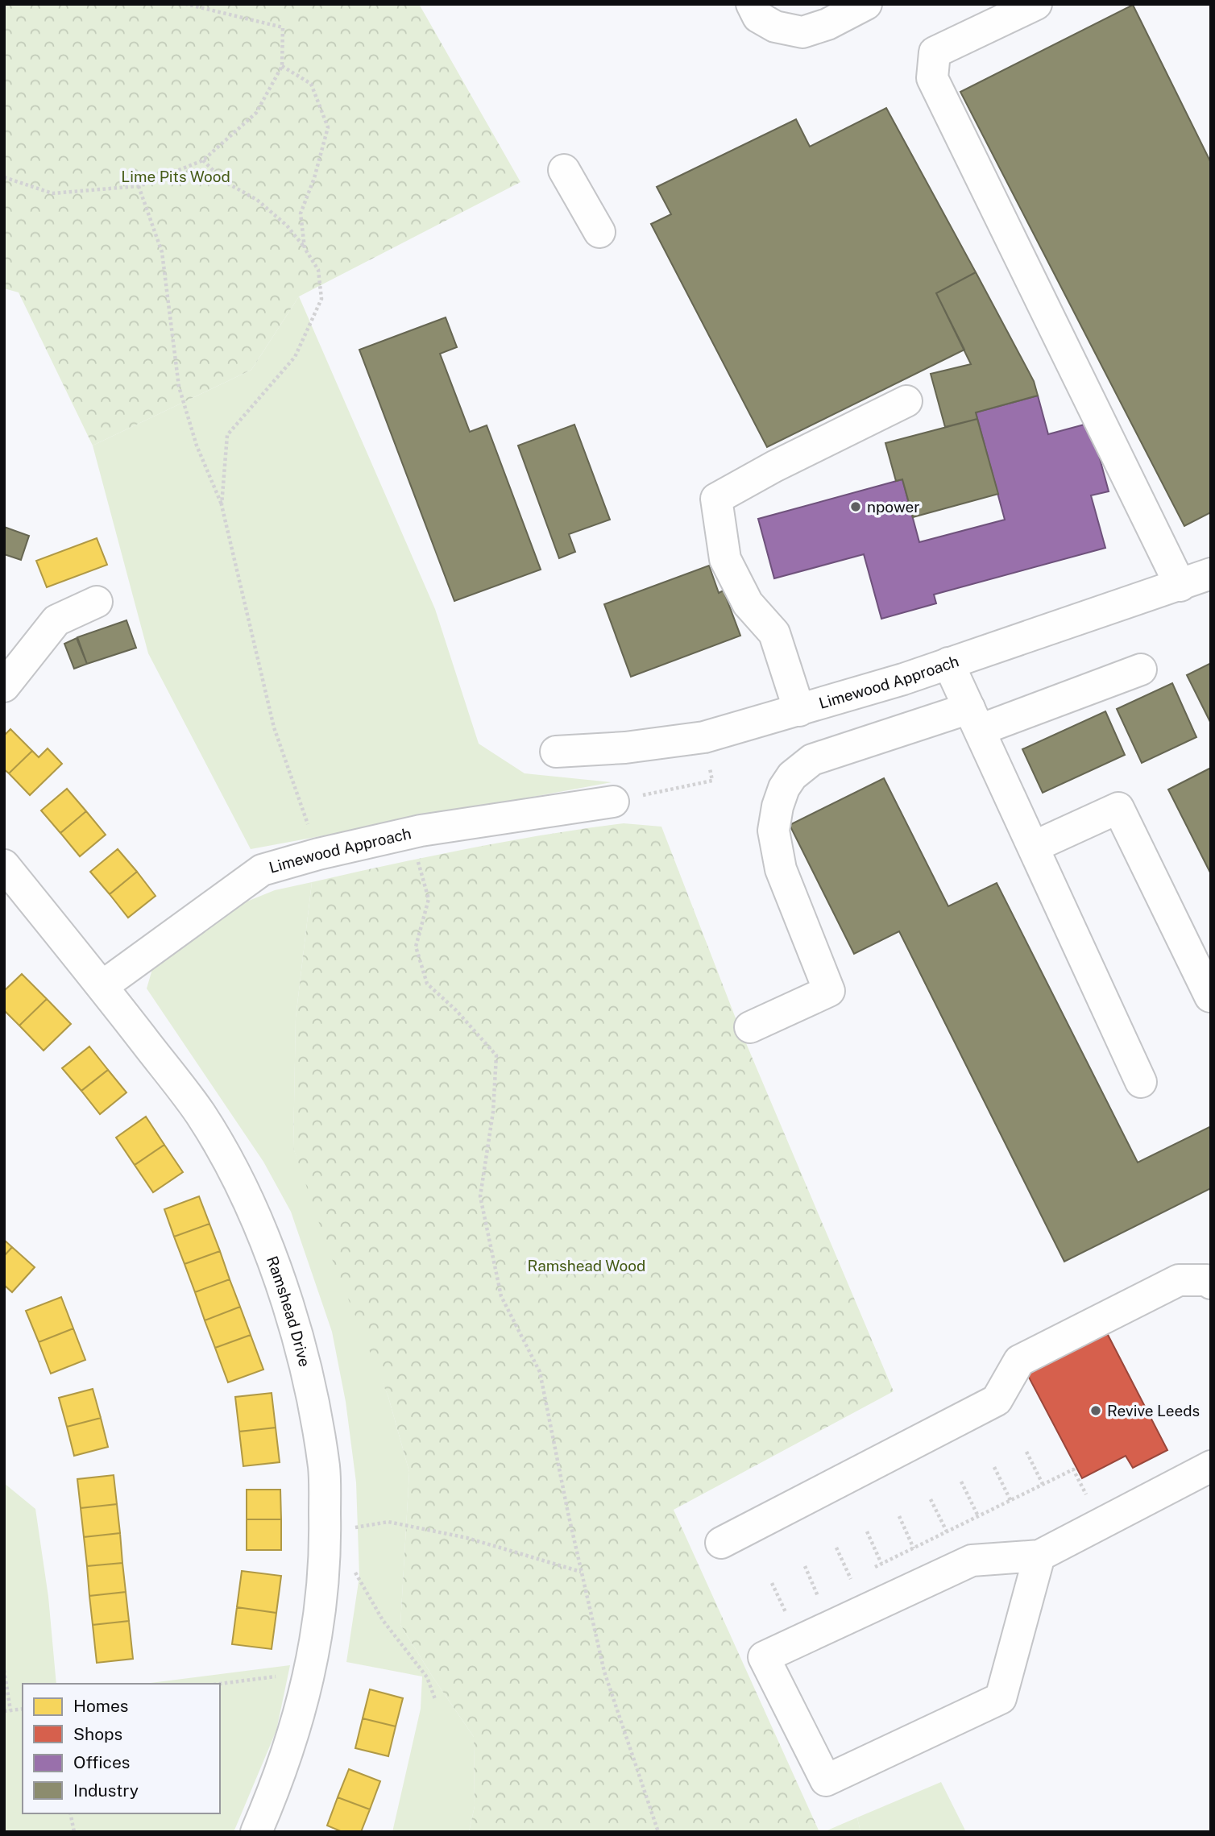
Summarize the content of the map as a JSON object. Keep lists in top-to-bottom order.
{
  "streets": {
    "street": ["Limewood Approach", "Ramshead Drive"]
  },
  "crossings": [
    ["Limewood Approach", "Ramshead Drive"]
  ],
  "parks": ["Lime Pits Wood", "Ramshead Wood"],
  "places": ["npower", "Revive Leeds"],
  "legend": [
    "Homes",
    "Shops",
    "Offices",
    "Industry"
  ]
}
